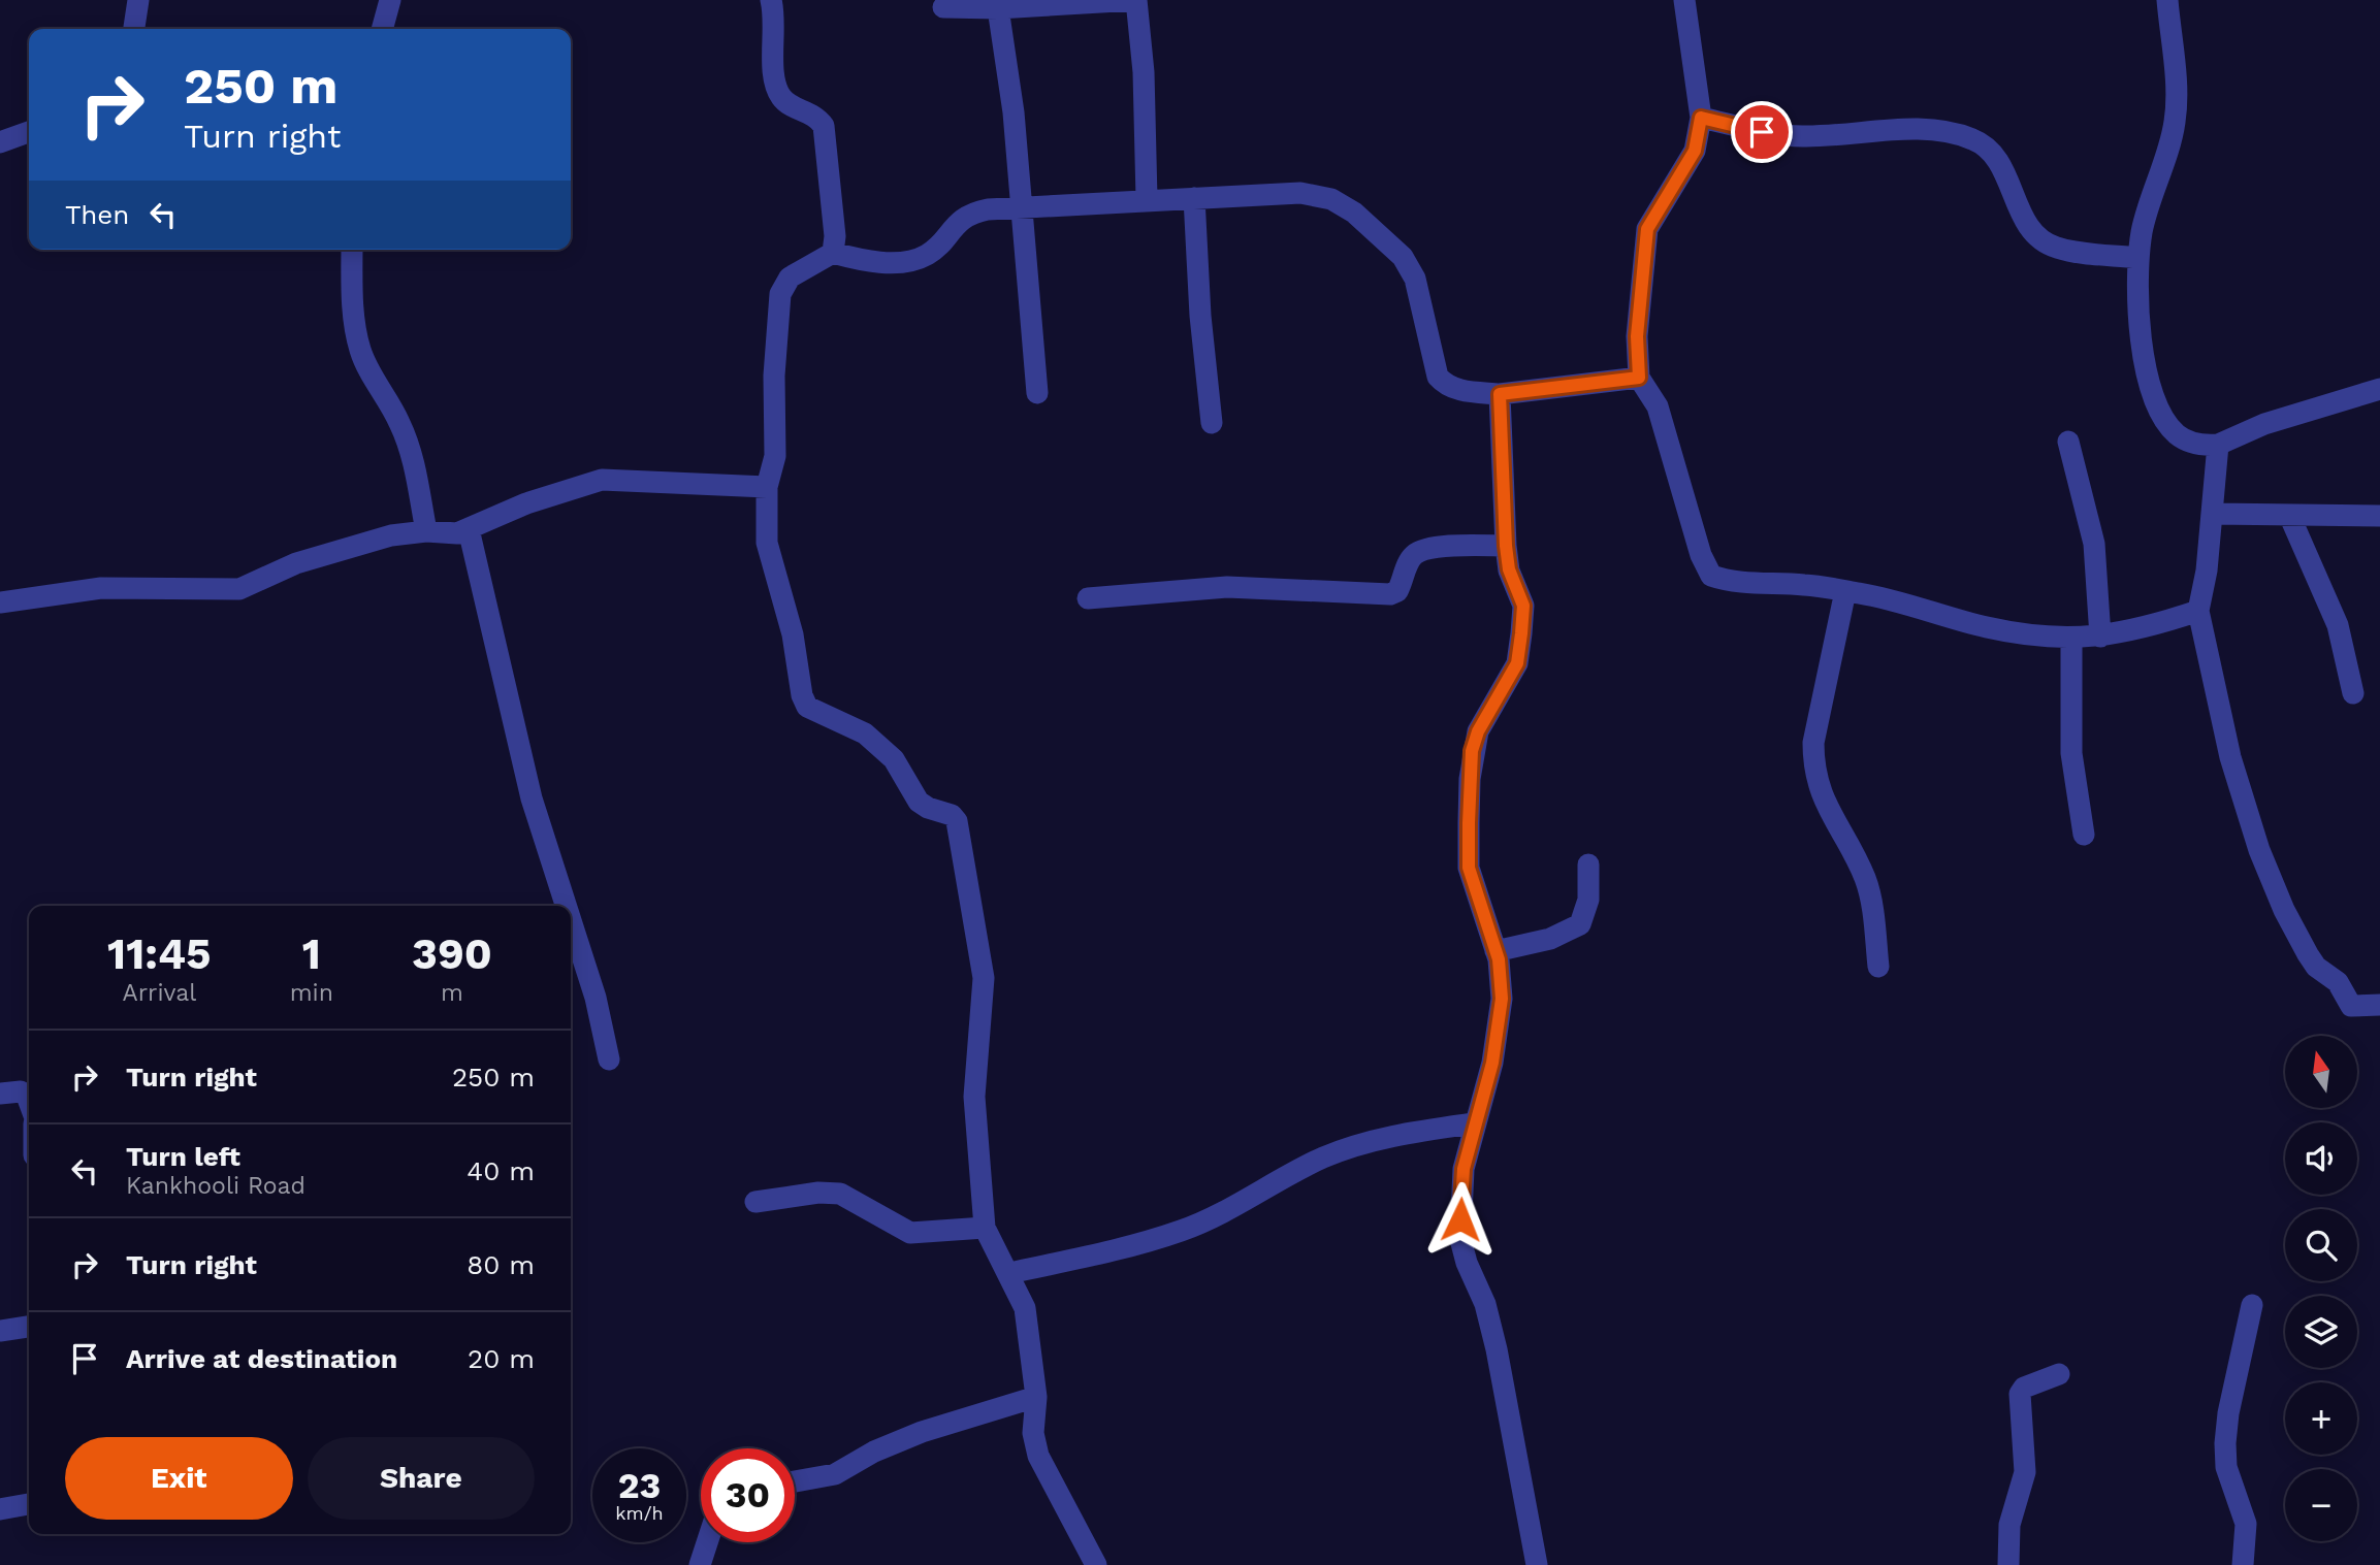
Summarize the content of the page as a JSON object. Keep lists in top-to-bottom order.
{
  "north": "top",
  "page": {
    "turn": ["250 m", "Turn right"],
    "then": "Then",
    "eta": [
      "11:45",
      "Arrival",
      "1",
      "min",
      "390",
      "m"
    ],
    "list": [
      {
        "name": "Turn right",
        "value": "250 m"
      },
      {
        "name": "Turn left",
        "note": "Kankhooli Road",
        "value": "40 m"
      },
      {
        "name": "Turn right",
        "value": "80 m"
      },
      {
        "name": "Arrive at destination",
        "value": "20 m"
      }
    ],
    "map_buttons": ["+", "−"],
    "buttons": ["Exit", "Share"],
    "speed": "23 km/h",
    "limit": "30"
  }
}
